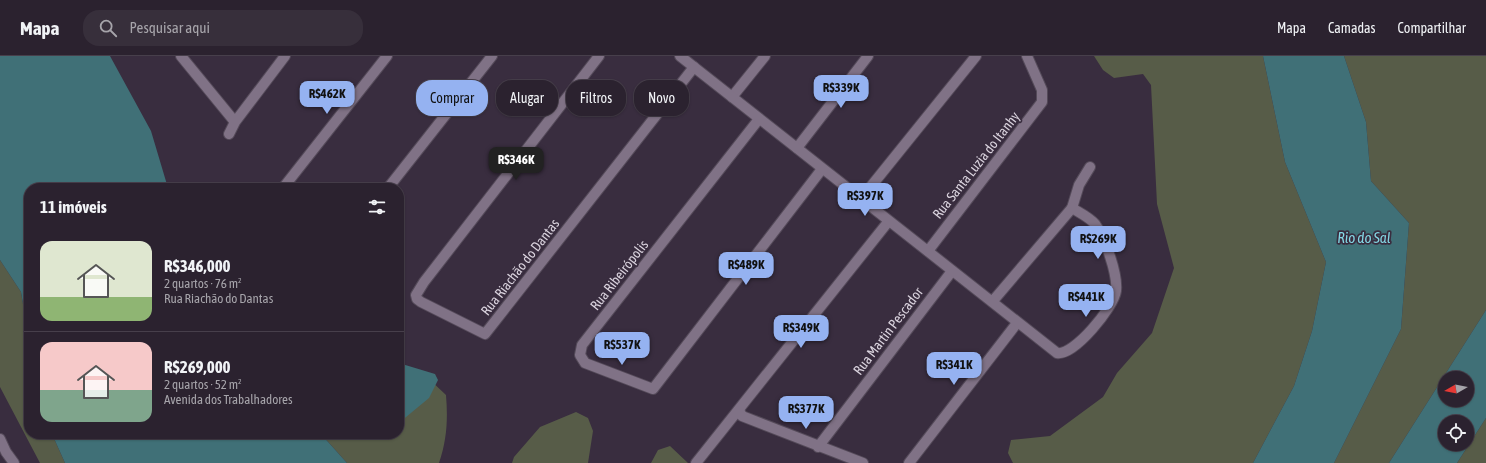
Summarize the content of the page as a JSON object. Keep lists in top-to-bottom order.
{
  "streets": {
    "street": [
      "Rua Santa Luzia do Itanhy",
      "Rua Riachão do Dantas",
      "Rua Ribeirópolis",
      "Rua Martin Pescador"
    ]
  },
  "water": ["Rio do Sal"],
  "north": "left",
  "page": {
    "header": "Mapa",
    "search": "Pesquisar aqui",
    "nav": ["Mapa", "Camadas", "Compartilhar"],
    "price": [
      "R$339K",
      "R$462K",
      "R$346K",
      "R$397K",
      "R$269K",
      "R$489K",
      "R$441K",
      "R$349K",
      "R$537K",
      "R$341K",
      "R$377K"
    ],
    "chip": [
      "Comprar",
      "Alugar",
      "Filtros",
      "Novo"
    ],
    "heading": "11 imóveis",
    "list": [
      {
        "name": "R$346,000",
        "note": "2 quartos · 76 m² · Rua Riachão do Dantas"
      },
      {
        "name": "R$269,000",
        "note": "2 quartos · 52 m² · Avenida dos Trabalhadores"
      }
    ]
  }
}
